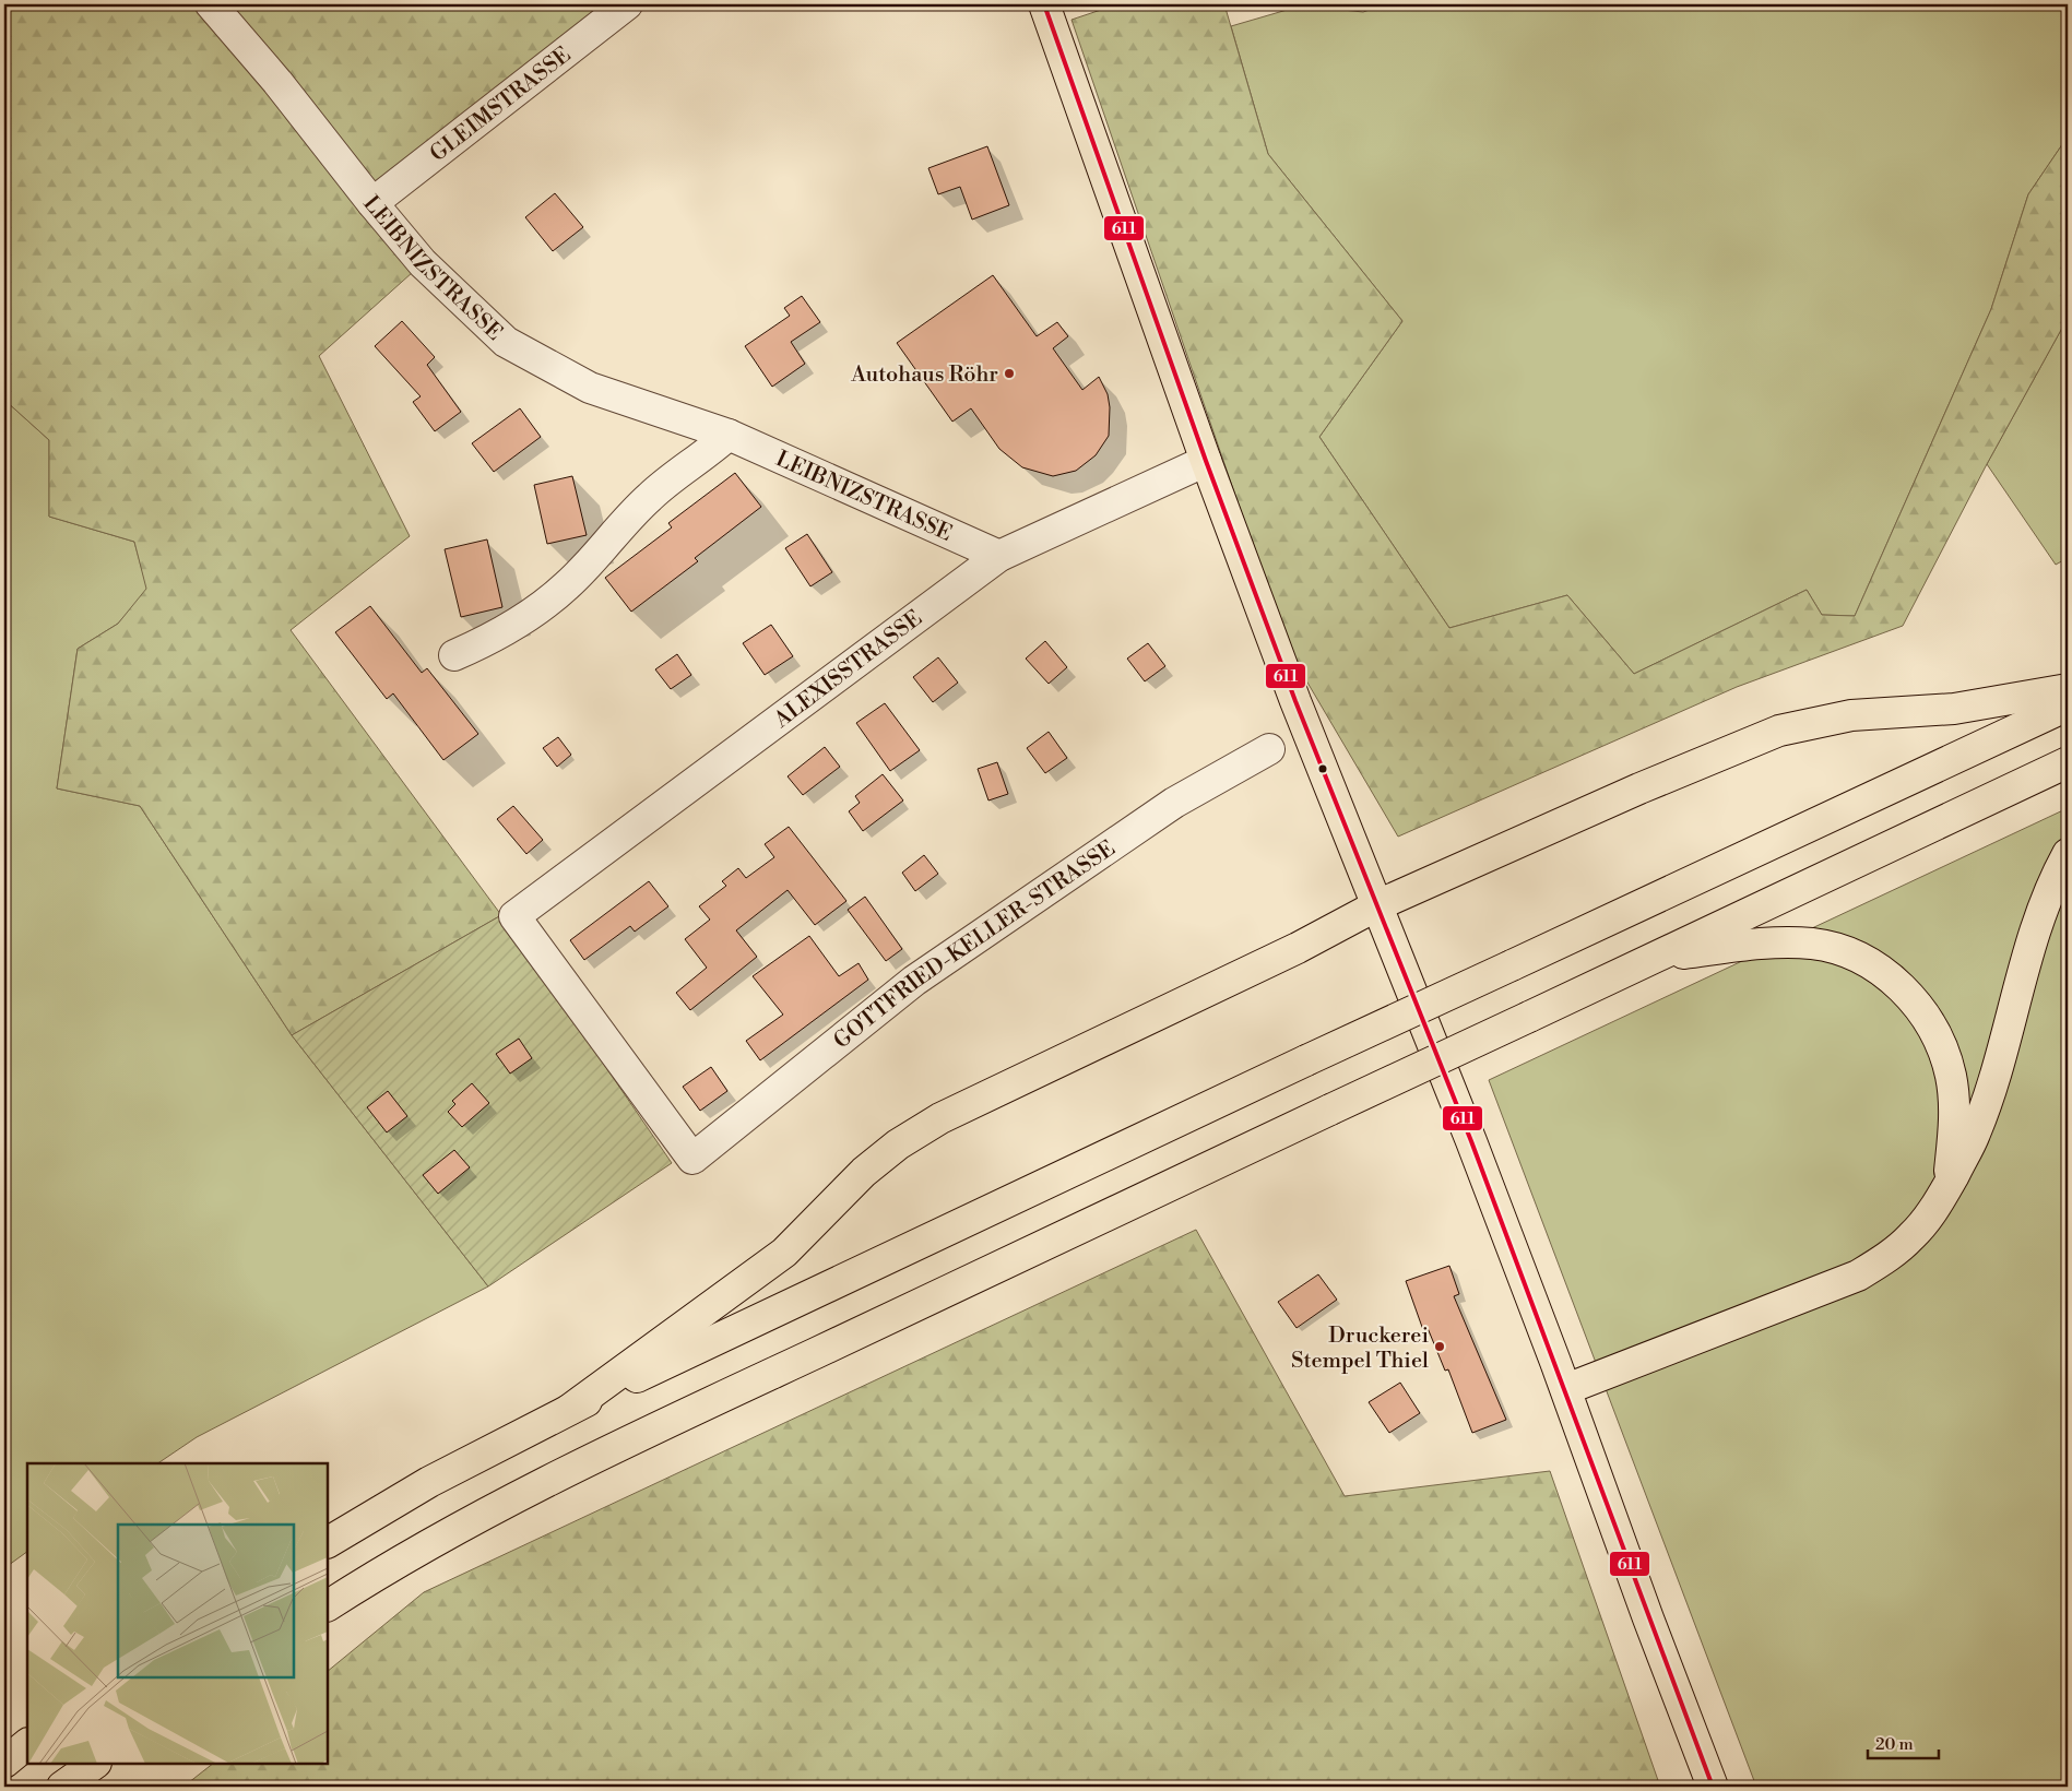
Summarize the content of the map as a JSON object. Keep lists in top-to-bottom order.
{
  "streets": {
    "street": [
      "GLEIMSTRASSE",
      "LEIBNIZSTRASSE",
      "ALEXISSTRASSE",
      "GOTTFRIED-KELLER-STRASSE"
    ]
  },
  "crossings": [
    ["GLEIMSTRASSE", "LEIBNIZSTRASSE"],
    ["LEIBNIZSTRASSE", "ALEXISSTRASSE"],
    ["ALEXISSTRASSE", "GOTTFRIED-KELLER-STRASSE"]
  ],
  "places": ["Autohaus Röhr", "Druckerei Stempel Thiel"],
  "lines": ["transit line 611"],
  "scale_bar": "20 m"
}
